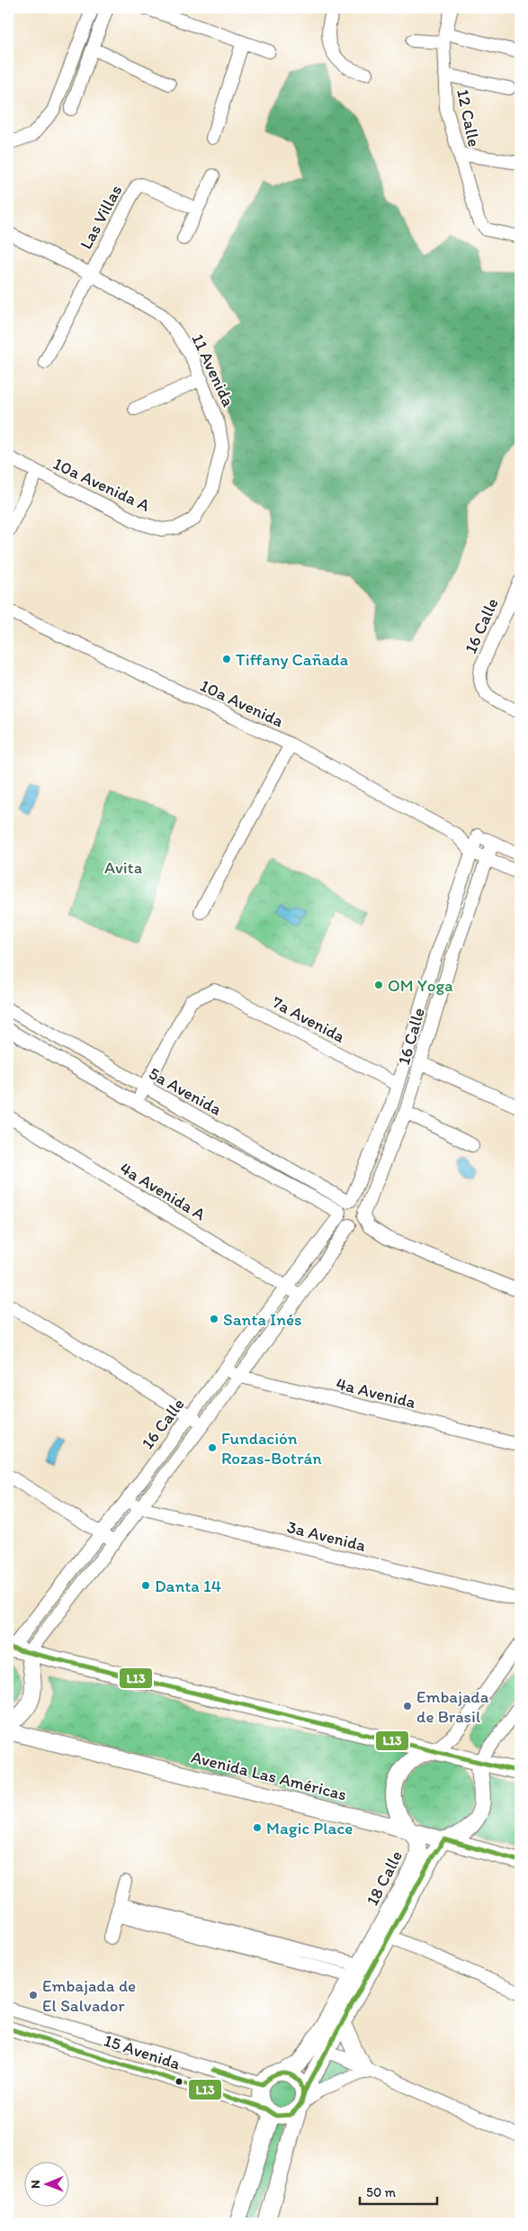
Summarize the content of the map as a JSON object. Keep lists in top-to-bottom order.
{
  "streets": {
    "main road": ["Avenida Las Américas", "18 Calle"],
    "street": [
      "12 Calle",
      "Las Villas",
      "11 Avenida",
      "10a Avenida A",
      "16 Calle",
      "10a Avenida",
      "7a Avenida",
      "5a Avenida",
      "4a Avenida A",
      "4a Avenida",
      "3a Avenida",
      "15 Avenida"
    ]
  },
  "crossings": [
    ["Las Villas", "11 Avenida"],
    ["11 Avenida", "10a Avenida A"],
    ["16 Calle", "10a Avenida"],
    ["16 Calle", "7a Avenida"],
    ["16 Calle", "5a Avenida"],
    ["16 Calle", "4a Avenida A"],
    ["16 Calle", "4a Avenida"],
    ["16 Calle", "3a Avenida"],
    ["7a Avenida", "5a Avenida"],
    ["Avenida Las Américas", "18 Calle"],
    ["18 Calle", "15 Avenida"]
  ],
  "parks": ["Avita"],
  "places": [
    "Tiffany Cañada",
    "OM Yoga",
    "Santa Inés",
    "Fundación Rozas-Botrán",
    "Danta 14",
    "Embajada de Brasil",
    "Magic Place",
    "Embajada de El Salvador"
  ],
  "lines": ["transit line L13"],
  "scale_bar": "50 m",
  "north": "left"
}
